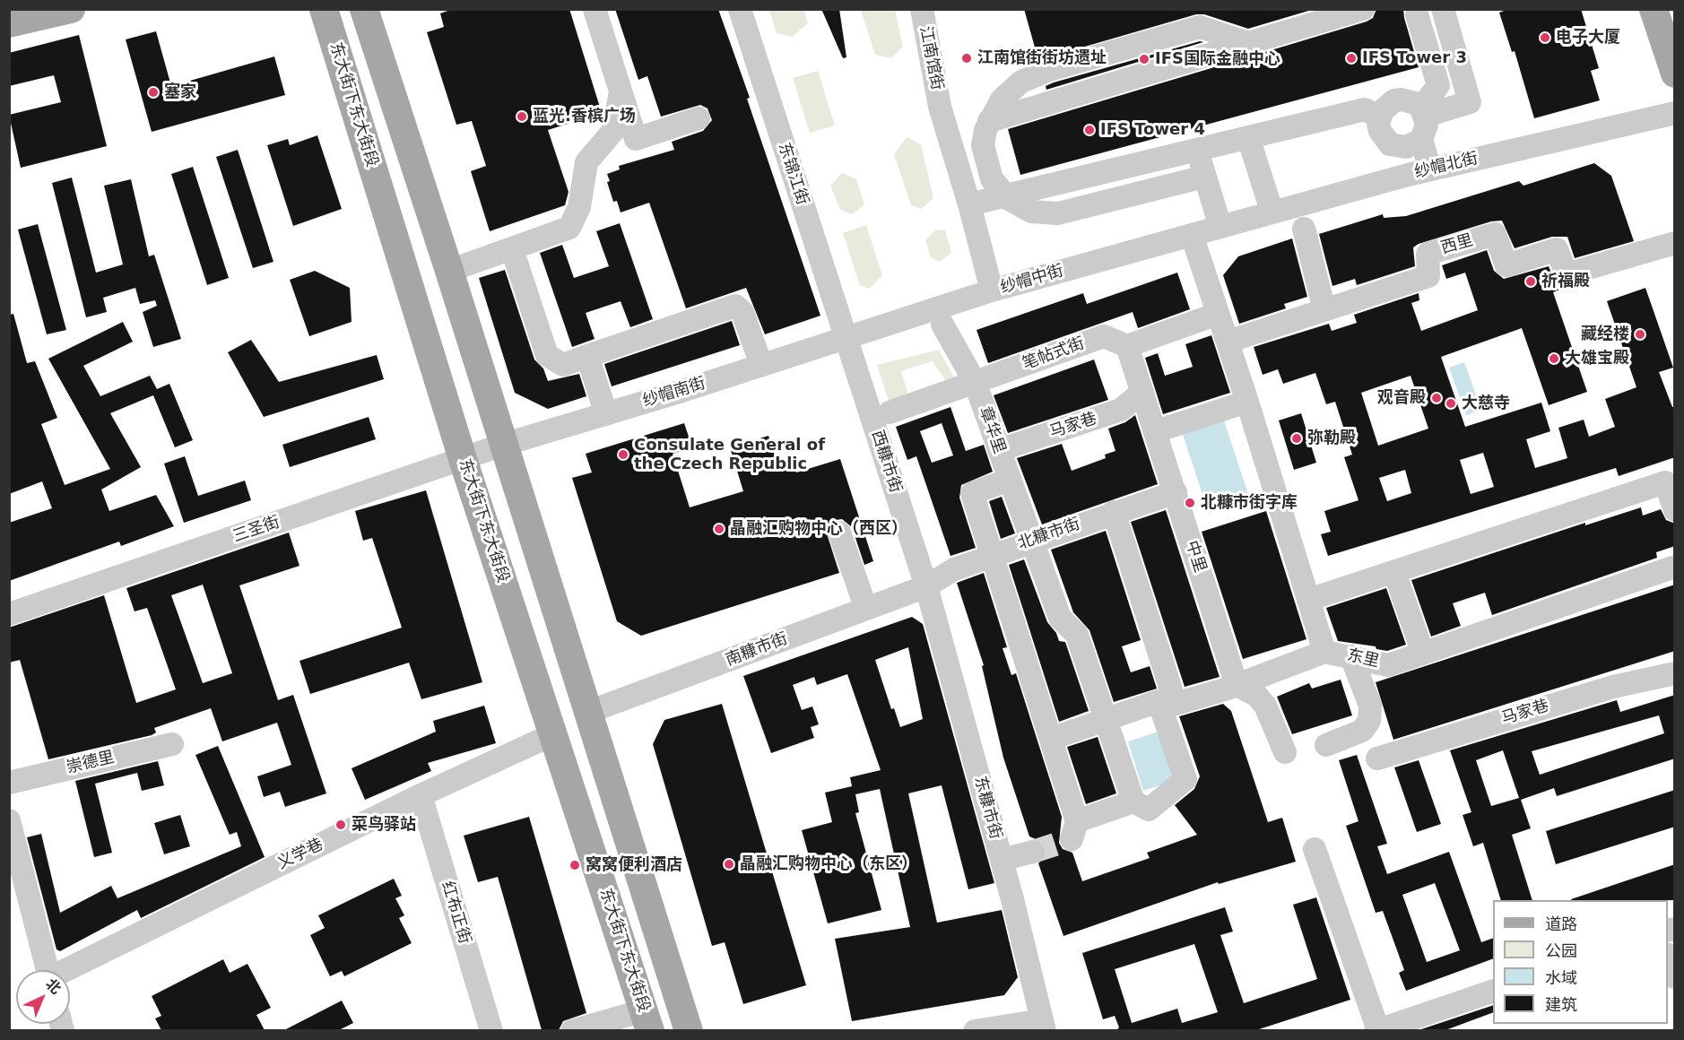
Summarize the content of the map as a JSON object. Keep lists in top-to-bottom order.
{
  "streets": {
    "main road": ["东大街下东大街段"],
    "street": [
      "江南馆街",
      "纱帽北街",
      "东锦江街",
      "西里",
      "纱帽中街",
      "笔帖式街",
      "纱帽南街",
      "马家巷",
      "章华里",
      "西糠市街",
      "三圣街",
      "北糠市街",
      "中里",
      "南糠市街",
      "东里",
      "崇德里",
      "东糠市街",
      "义学巷",
      "红布正街"
    ]
  },
  "crossings": [
    ["江南馆街", "纱帽中街"],
    ["东大街下东大街段", "三圣街"],
    ["东大街下东大街段", "义学巷"],
    ["纱帽北街", "纱帽中街"],
    ["东锦江街", "纱帽中街"],
    ["东锦江街", "纱帽南街"],
    ["东锦江街", "西糠市街"],
    ["纱帽中街", "纱帽南街"],
    ["纱帽中街", "西糠市街"],
    ["笔帖式街", "章华里"],
    ["笔帖式街", "中里"],
    ["纱帽南街", "西糠市街"],
    ["纱帽南街", "三圣街"],
    ["马家巷", "章华里"],
    ["马家巷", "中里"],
    ["章华里", "北糠市街"],
    ["章华里", "东里"],
    ["西糠市街", "北糠市街"],
    ["西糠市街", "南糠市街"],
    ["西糠市街", "东糠市街"],
    ["北糠市街", "中里"],
    ["北糠市街", "南糠市街"],
    ["北糠市街", "东糠市街"],
    ["中里", "东里"],
    ["南糠市街", "东糠市街"],
    ["义学巷", "红布正街"]
  ],
  "places": [
    "电子大厦",
    "江南馆街街坊遗址",
    "IFS Tower 3",
    "IFS国际金融中心",
    "塞家",
    "蓝光.香槟广场",
    "IFS Tower 4",
    "祈福殿",
    "藏经楼",
    "大雄宝殿",
    "观音殿",
    "大慈寺",
    "弥勒殿",
    "Consulate General of the Czech Republic",
    "北糠市街字库",
    "晶融汇购物中心（西区）",
    "菜鸟驿站",
    "晶融汇购物中心（东区）",
    "窝窝便利酒店"
  ],
  "legend": [
    "道路",
    "公园",
    "水域",
    "建筑"
  ],
  "north": "top right"
}
